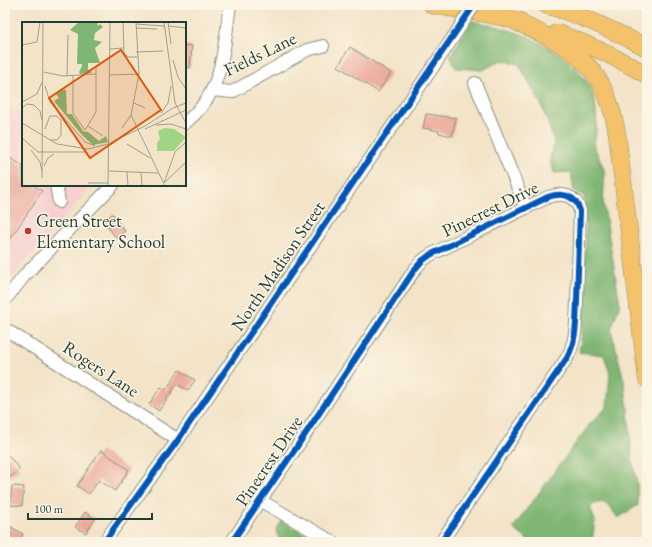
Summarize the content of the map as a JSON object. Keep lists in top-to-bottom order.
{
  "streets": {
    "street": [
      "Fields Lane",
      "Pinecrest Drive",
      "North Madison Street",
      "Rogers Lane"
    ]
  },
  "crossings": [
    ["North Madison Street", "Rogers Lane"]
  ],
  "places": ["Green Street Elementary School"],
  "scale_bar": "100 m"
}
